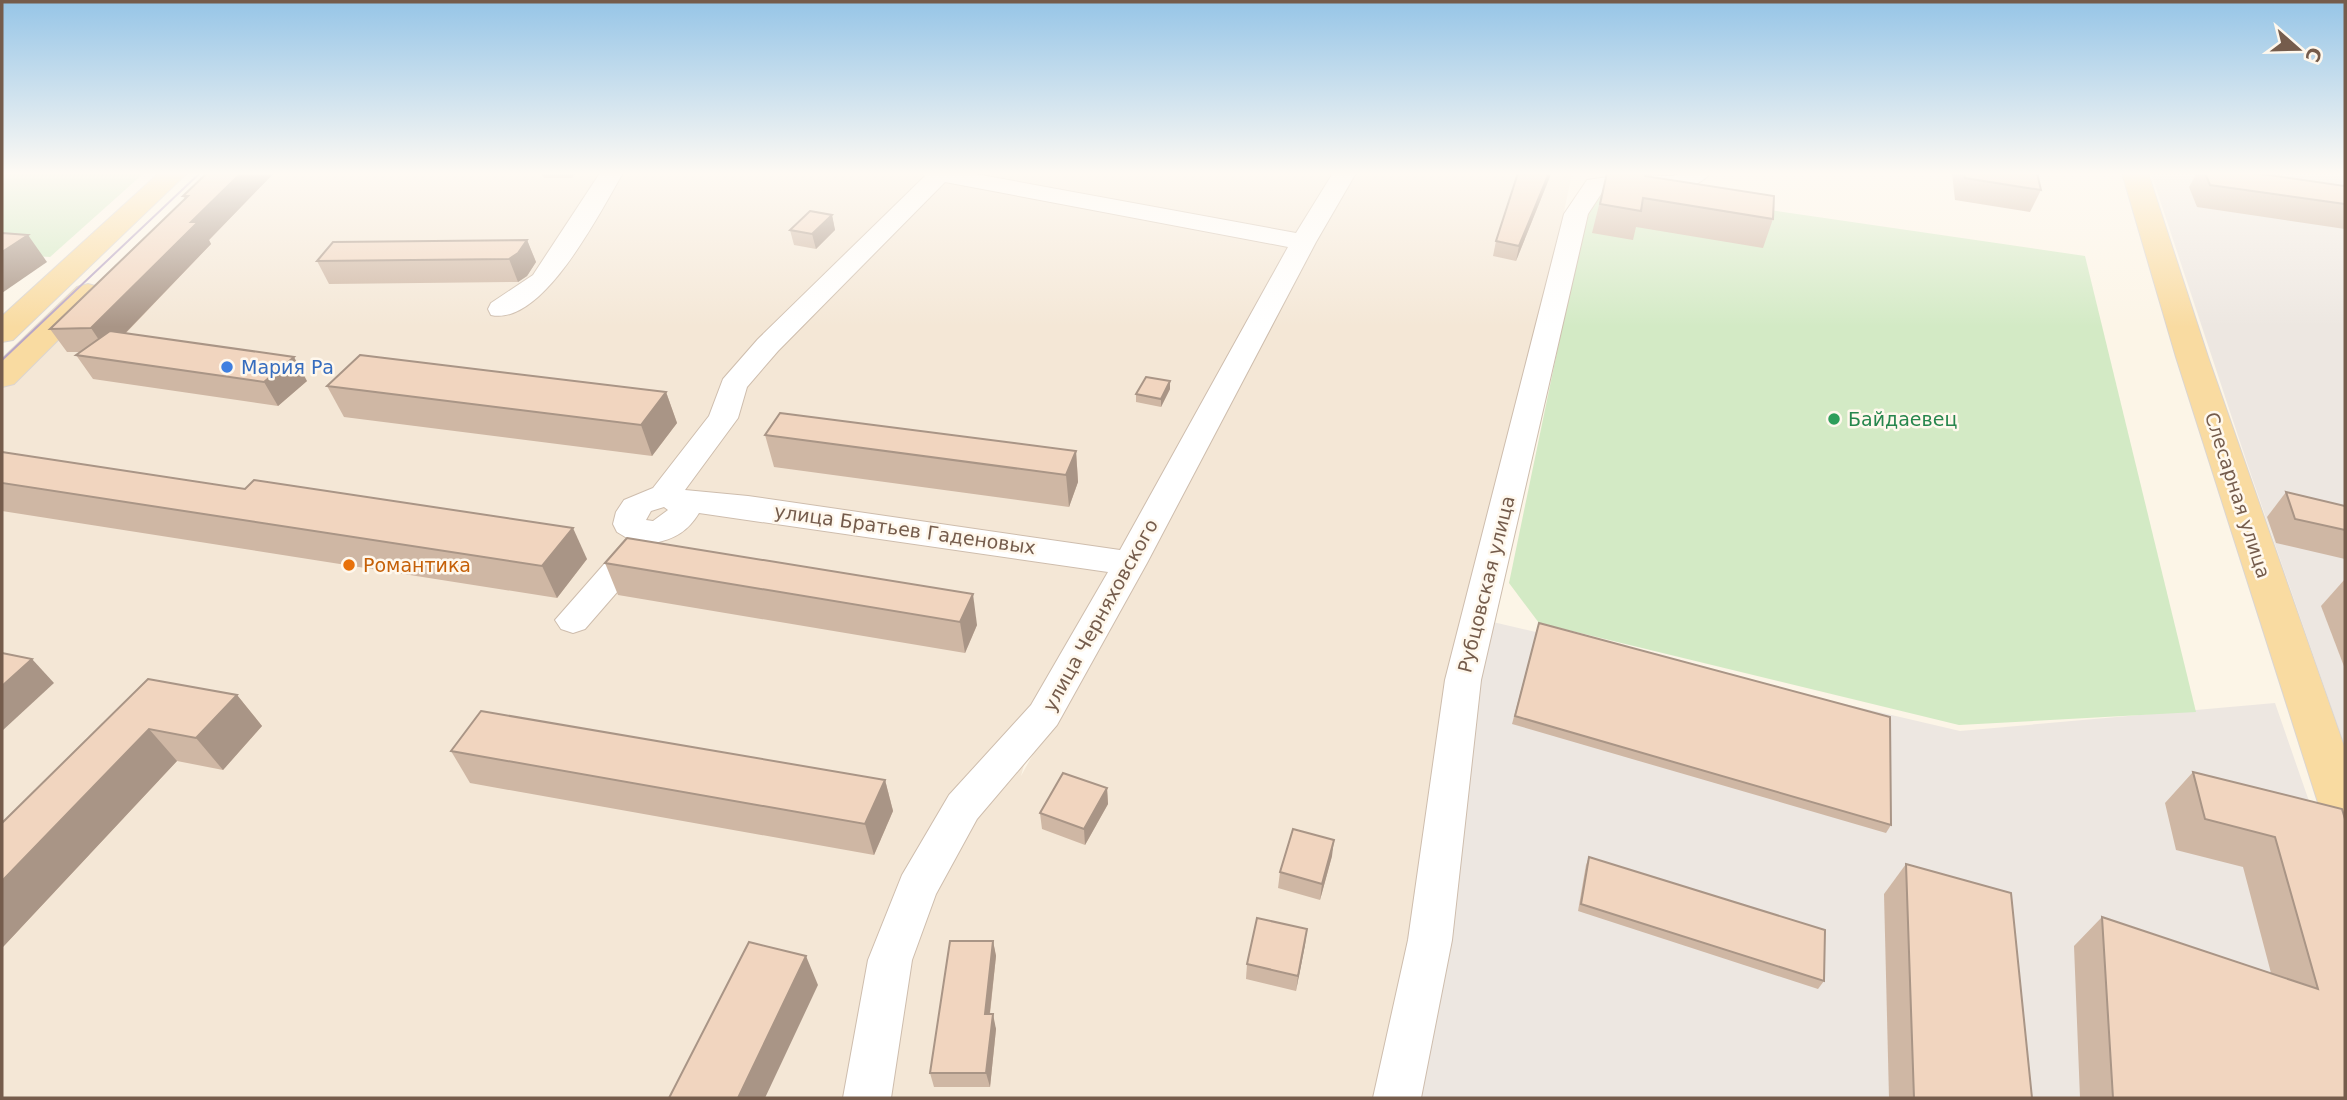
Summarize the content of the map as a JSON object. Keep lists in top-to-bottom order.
{
  "streets": {
    "main road": ["Слесарная улица"],
    "street": ["улица Братьев Гаденовых", "Рубцовская улица", "улица Черняховского"]
  },
  "crossings": [
    ["улица Братьев Гаденовых", "улица Черняховского"]
  ],
  "places": ["Мария Ра", "Байдаевец", "Романтика"],
  "north": "right"
}
